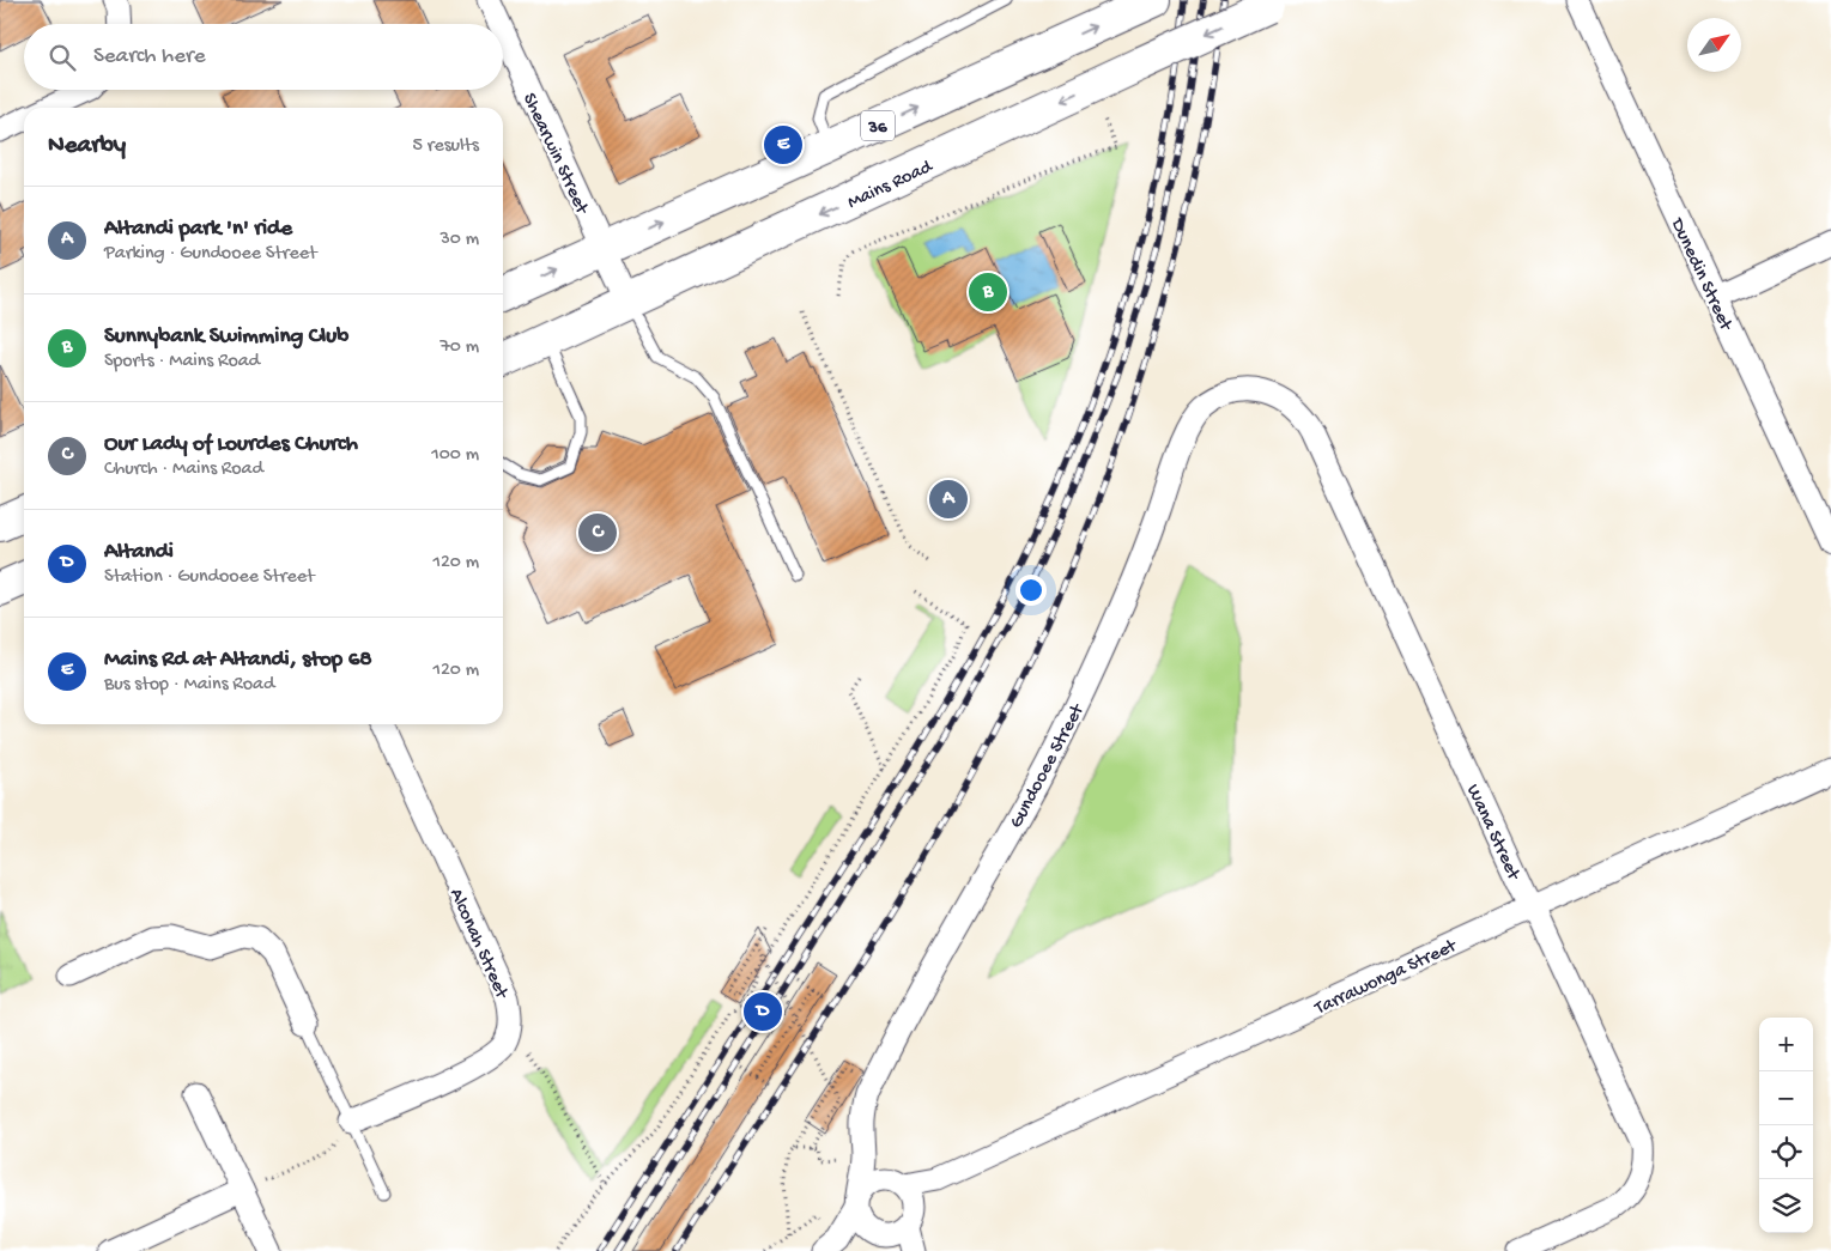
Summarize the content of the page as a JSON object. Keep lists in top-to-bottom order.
{
  "streets": {
    "main road": ["36", "Mains Road"],
    "street": [
      "Shearwin Street",
      "Dunedin Street",
      "Gundooee Street",
      "Wana Street",
      "Alconah Street",
      "Tarrawonga Street"
    ]
  },
  "crossings": [
    ["36", "Shearwin Street"],
    ["Shearwin Street", "Mains Road"],
    ["Gundooee Street", "Wana Street"],
    ["Gundooee Street", "Tarrawonga Street"],
    ["Wana Street", "Tarrawonga Street"]
  ],
  "north": "top right",
  "page": {
    "search": "Search here",
    "heading": ["Nearby", "5 results"],
    "pins": [
      "E",
      "B",
      "A",
      "C",
      "D"
    ],
    "list": [
      {
        "mark": "A",
        "name": "Altandi park 'n' ride",
        "note": "Parking · Gundooee Street",
        "value": "30 m"
      },
      {
        "mark": "B",
        "name": "Sunnybank Swimming Club",
        "note": "Sports · Mains Road",
        "value": "70 m"
      },
      {
        "mark": "C",
        "name": "Our Lady of Lourdes Church",
        "note": "Church · Mains Road",
        "value": "100 m"
      },
      {
        "mark": "D",
        "name": "Altandi",
        "note": "Station · Gundooee Street",
        "value": "120 m"
      },
      {
        "mark": "E",
        "name": "Mains Rd at Altandi, stop 68",
        "note": "Bus stop · Mains Road",
        "value": "120 m"
      }
    ],
    "map_buttons": ["+", "−"]
  }
}
